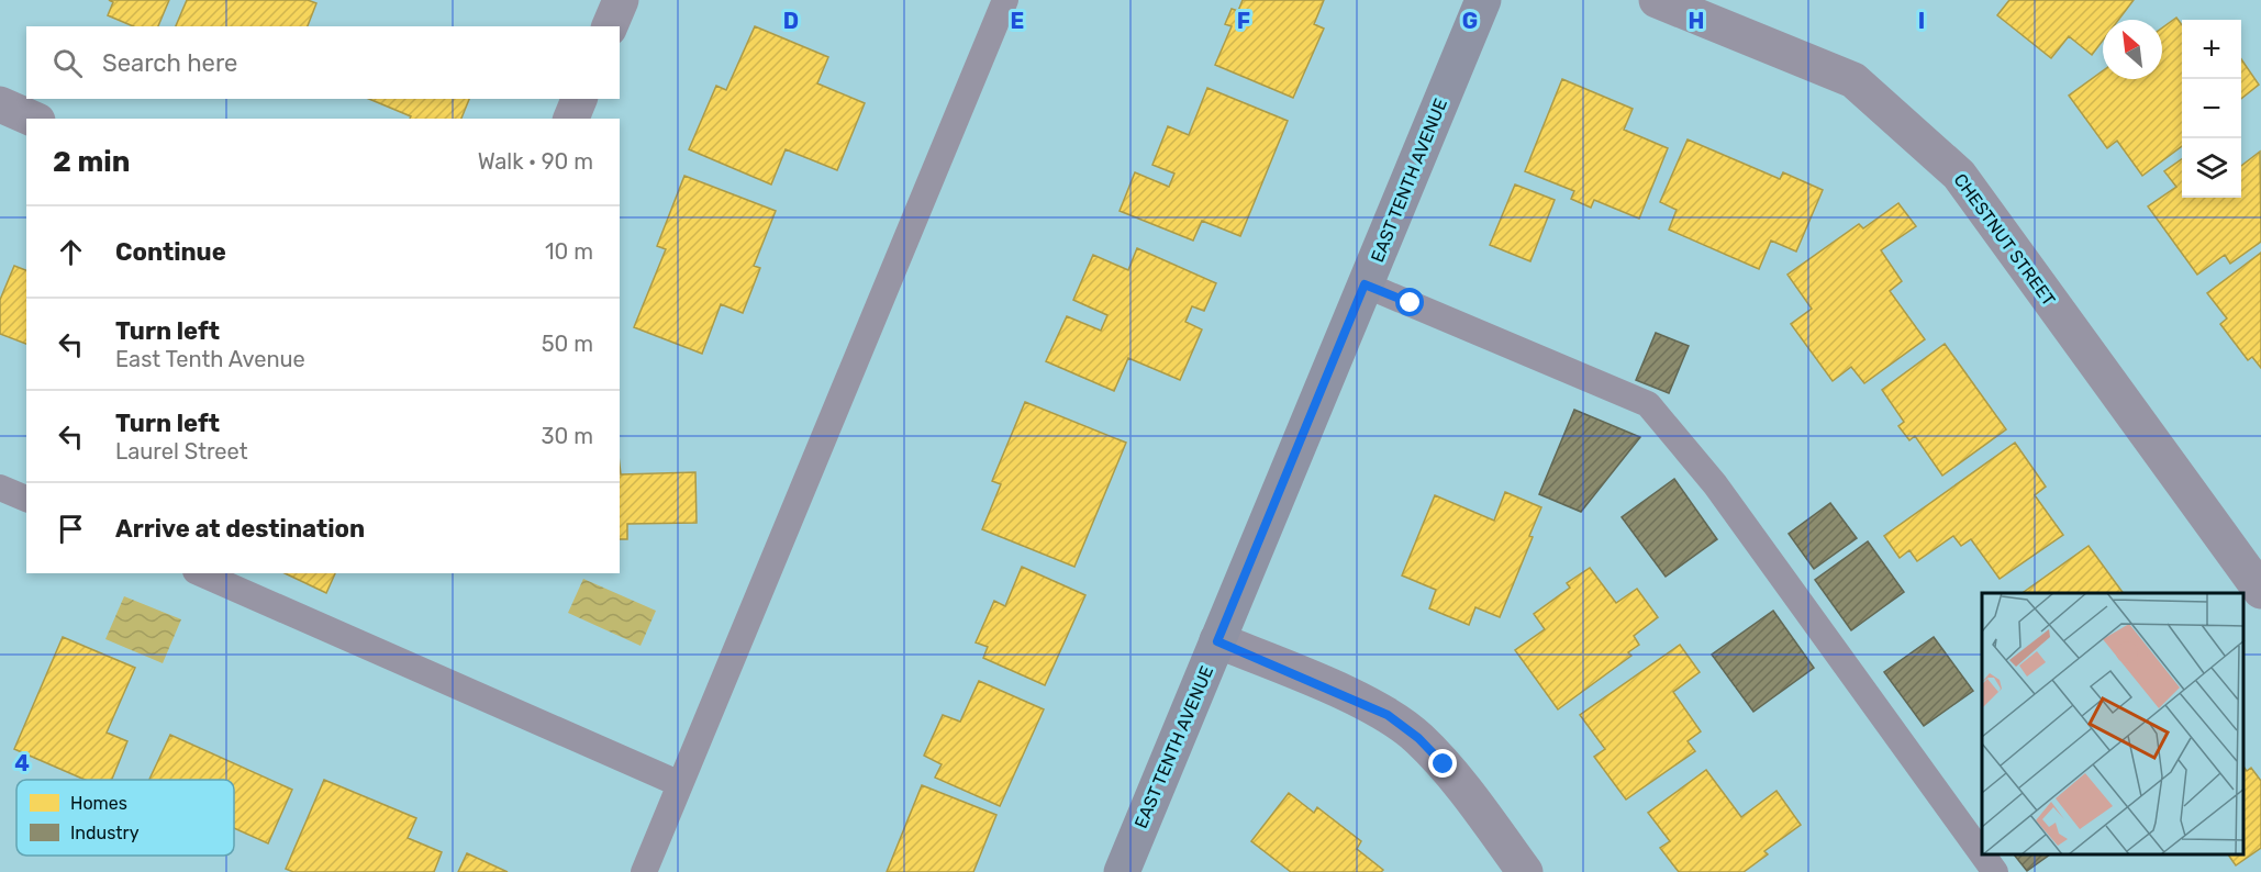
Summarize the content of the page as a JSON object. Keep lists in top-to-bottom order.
{
  "streets": {
    "main road": ["EAST TENTH AVENUE"],
    "street": ["CHESTNUT STREET"]
  },
  "legend": ["Homes", "Industry"],
  "north": "top left",
  "page": {
    "map_buttons": ["+", "−"],
    "search": "Search here",
    "heading": ["2 min", "Walk · 90 m"],
    "list": [
      ["Continue", "10 m"],
      ["Turn left", "East Tenth Avenue", "50 m"],
      ["Turn left", "Laurel Street", "30 m"],
      "Arrive at destination"
    ]
  },
  "grid": {
    "columns": [
      "D",
      "E",
      "F",
      "G",
      "H",
      "I"
    ],
    "rows": ["4"]
  }
}
